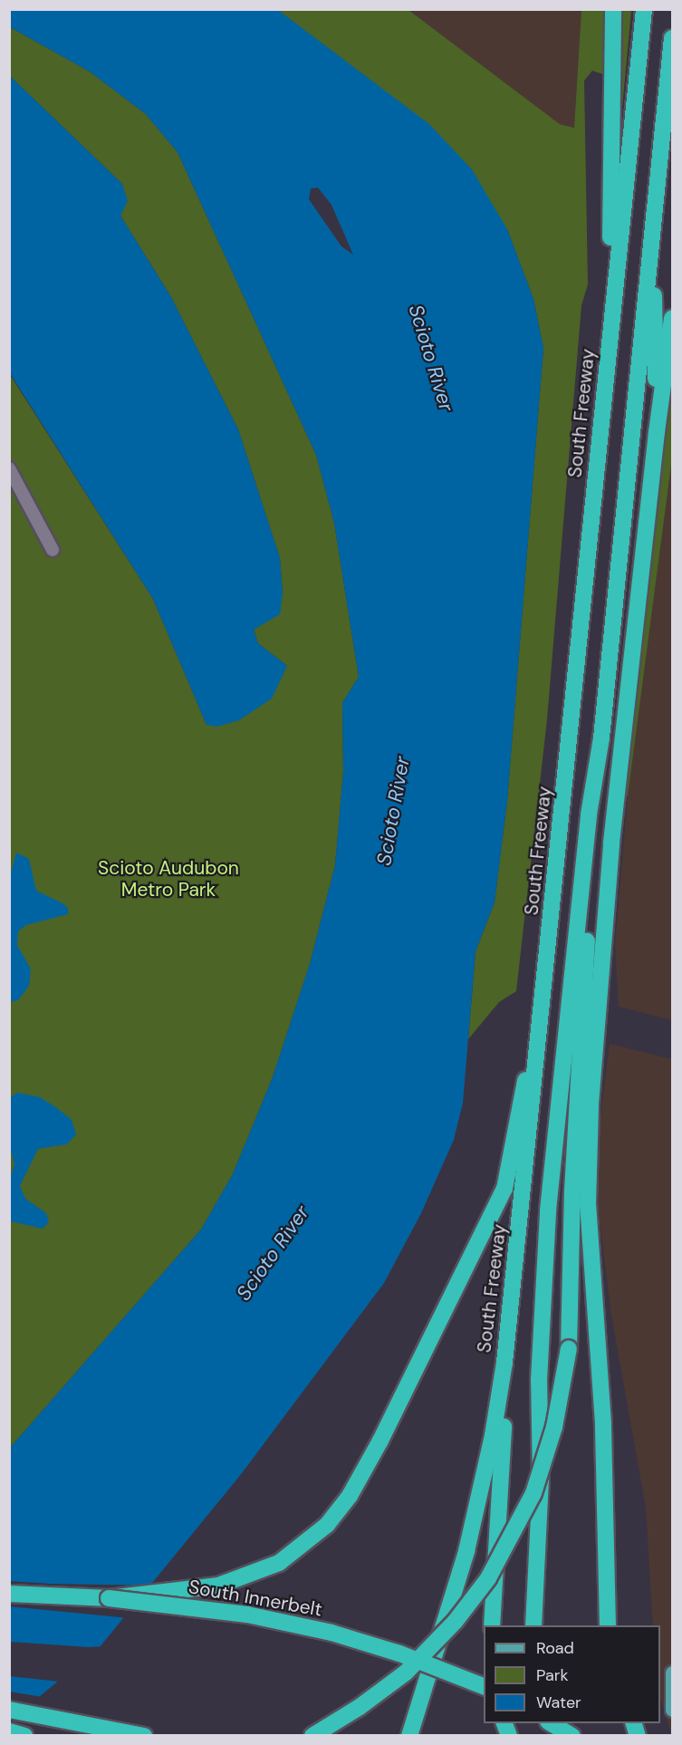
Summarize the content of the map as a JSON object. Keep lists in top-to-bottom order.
{
  "streets": {
    "highway": ["South Freeway", "South Innerbelt"]
  },
  "water": ["Scioto River"],
  "parks": ["Scioto Audubon Metro Park"],
  "legend": ["Road", "Park", "Water"]
}
